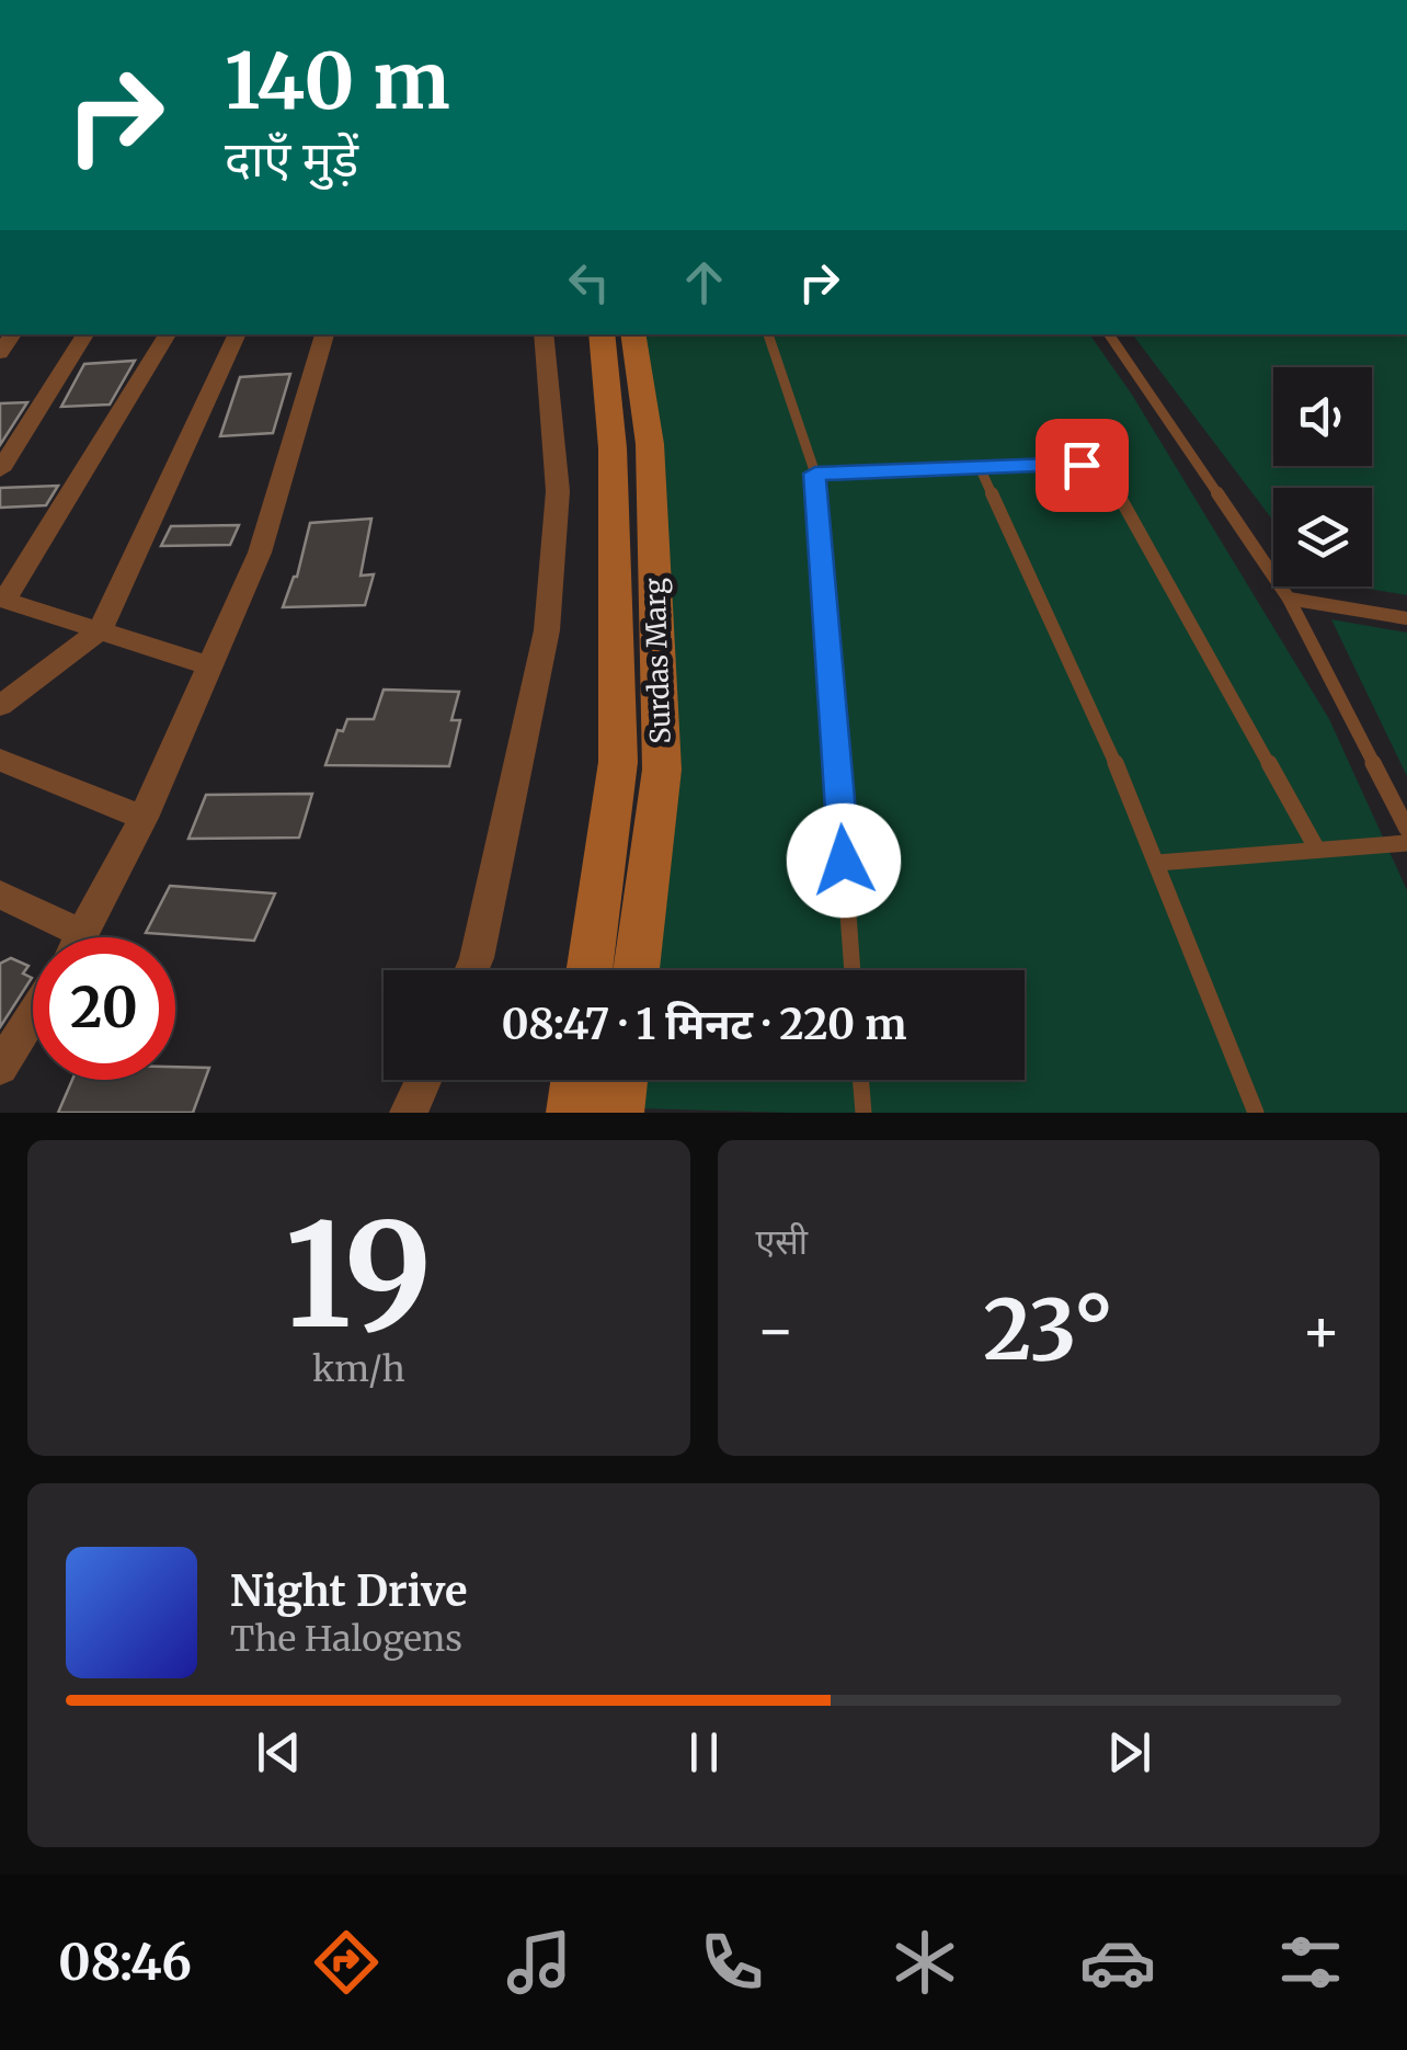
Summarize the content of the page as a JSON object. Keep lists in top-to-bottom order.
{
  "streets": {
    "main road": ["Surdas Marg"]
  },
  "page": {
    "turn": ["140 m", "दाएँ मुड़ें"],
    "limit": "20",
    "trip": "08:47 · 1 मिनट · 220 m",
    "tile": [
      ["19", "km/h"],
      "एसी"
    ],
    "heat": ["−", "23°", "+"],
    "song": ["Night Drive", "The Halogens"],
    "tabs": "08:46"
  }
}
